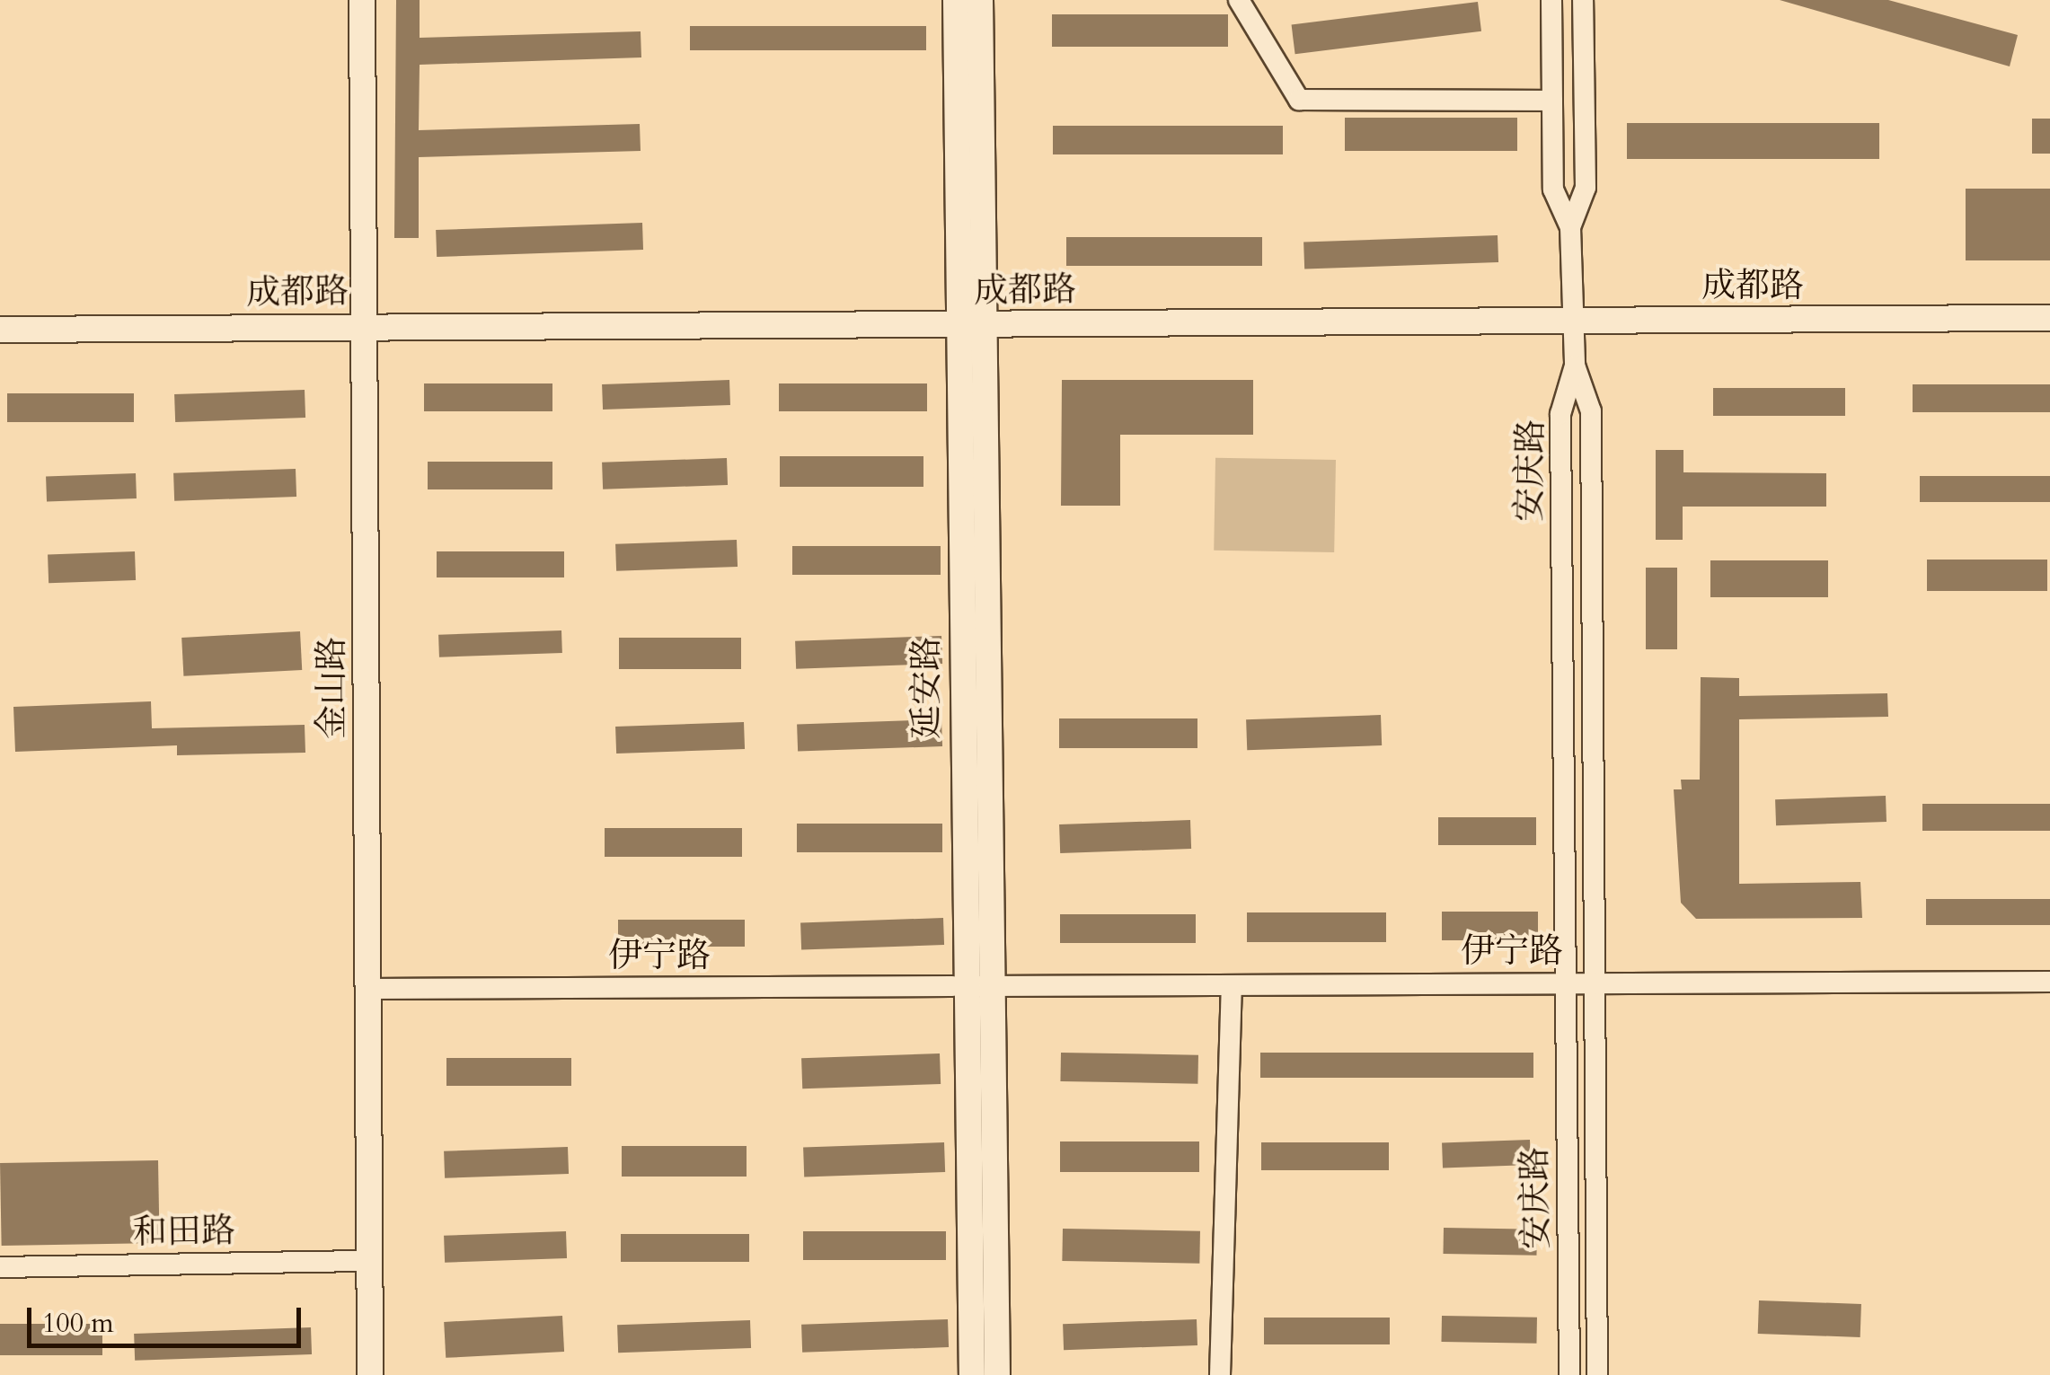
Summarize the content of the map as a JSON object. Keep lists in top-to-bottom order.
{
  "streets": {
    "street": [
      "成都路",
      "安庆路",
      "金山路",
      "延安路",
      "伊宁路",
      "和田路"
    ]
  },
  "crossings": [
    ["成都路", "金山路"],
    ["成都路", "延安路"],
    ["安庆路", "伊宁路"],
    ["金山路", "伊宁路"],
    ["金山路", "和田路"],
    ["延安路", "伊宁路"]
  ],
  "scale_bar": "100 m"
}
